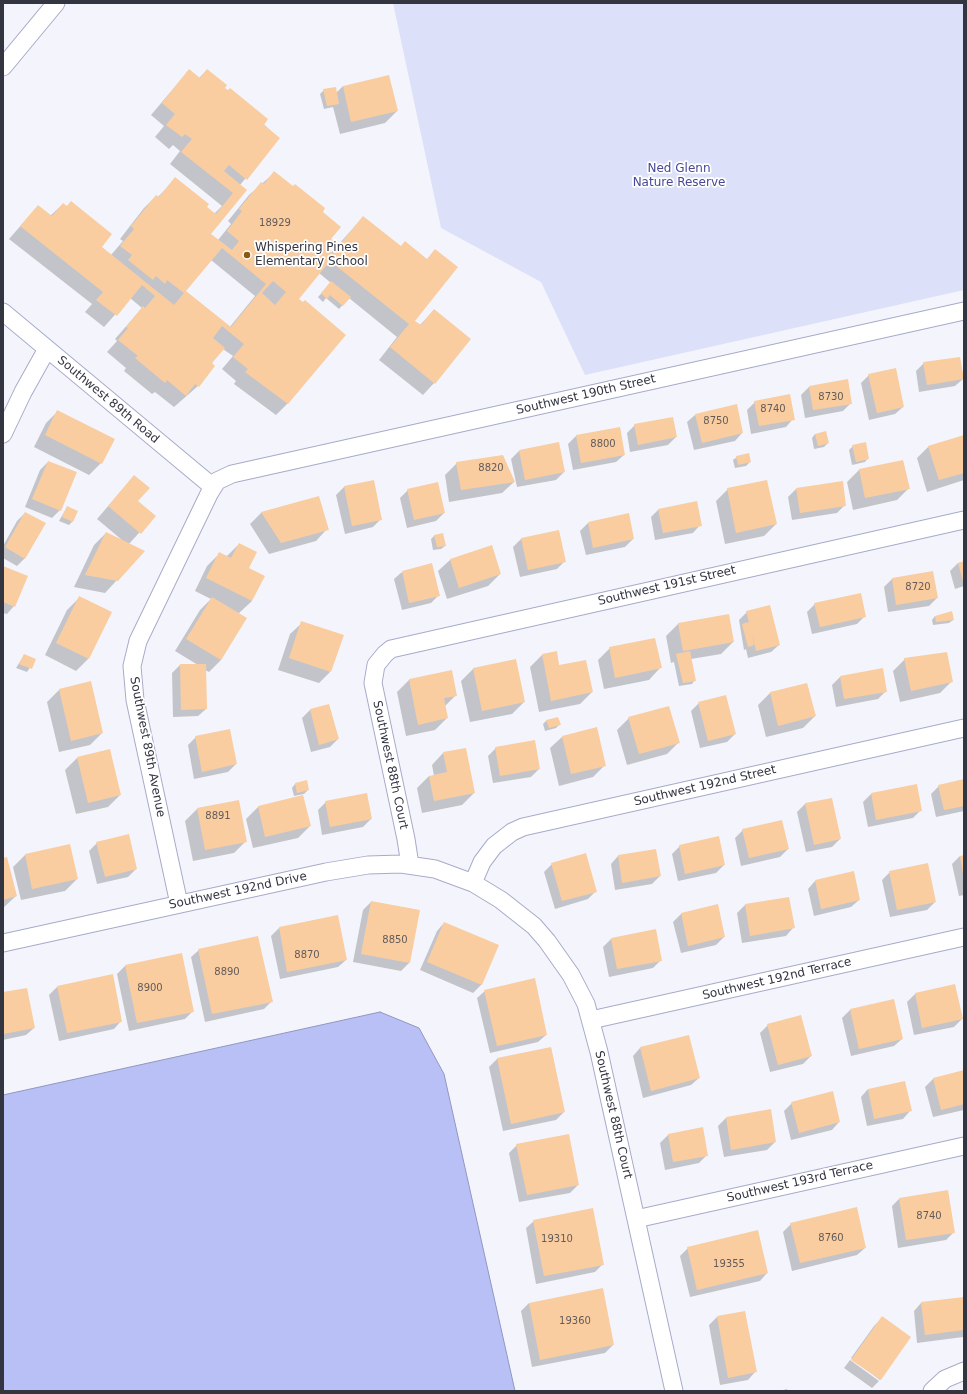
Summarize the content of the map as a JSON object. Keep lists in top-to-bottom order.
{
  "streets": {
    "street": [
      "Southwest 190th Street",
      "Southwest 89th Road",
      "Southwest 191st Street",
      "Southwest 89th Avenue",
      "Southwest 88th Court",
      "Southwest 192nd Street",
      "Southwest 192nd Drive",
      "Southwest 192nd Terrace",
      "Southwest 193rd Terrace"
    ]
  },
  "crossings": [
    ["Southwest 190th Street", "Southwest 89th Road"],
    ["Southwest 190th Street", "Southwest 89th Avenue"],
    ["Southwest 89th Road", "Southwest 89th Avenue"],
    ["Southwest 191st Street", "Southwest 88th Court"],
    ["Southwest 89th Avenue", "Southwest 192nd Drive"],
    ["Southwest 88th Court", "Southwest 192nd Street"],
    ["Southwest 88th Court", "Southwest 192nd Drive"],
    ["Southwest 88th Court", "Southwest 192nd Terrace"],
    ["Southwest 88th Court", "Southwest 193rd Terrace"],
    ["Southwest 192nd Street", "Southwest 192nd Drive"]
  ],
  "parks": ["Ned Glenn Nature Reserve"],
  "places": ["Whispering Pines Elementary School"],
  "house_numbers": [
    "18929",
    "8730",
    "8740",
    "8750",
    "8800",
    "8820",
    "8720",
    "8891",
    "8850",
    "8870",
    "8890",
    "8900",
    "8740",
    "8760",
    "19310",
    "19355",
    "19360"
  ]
}
